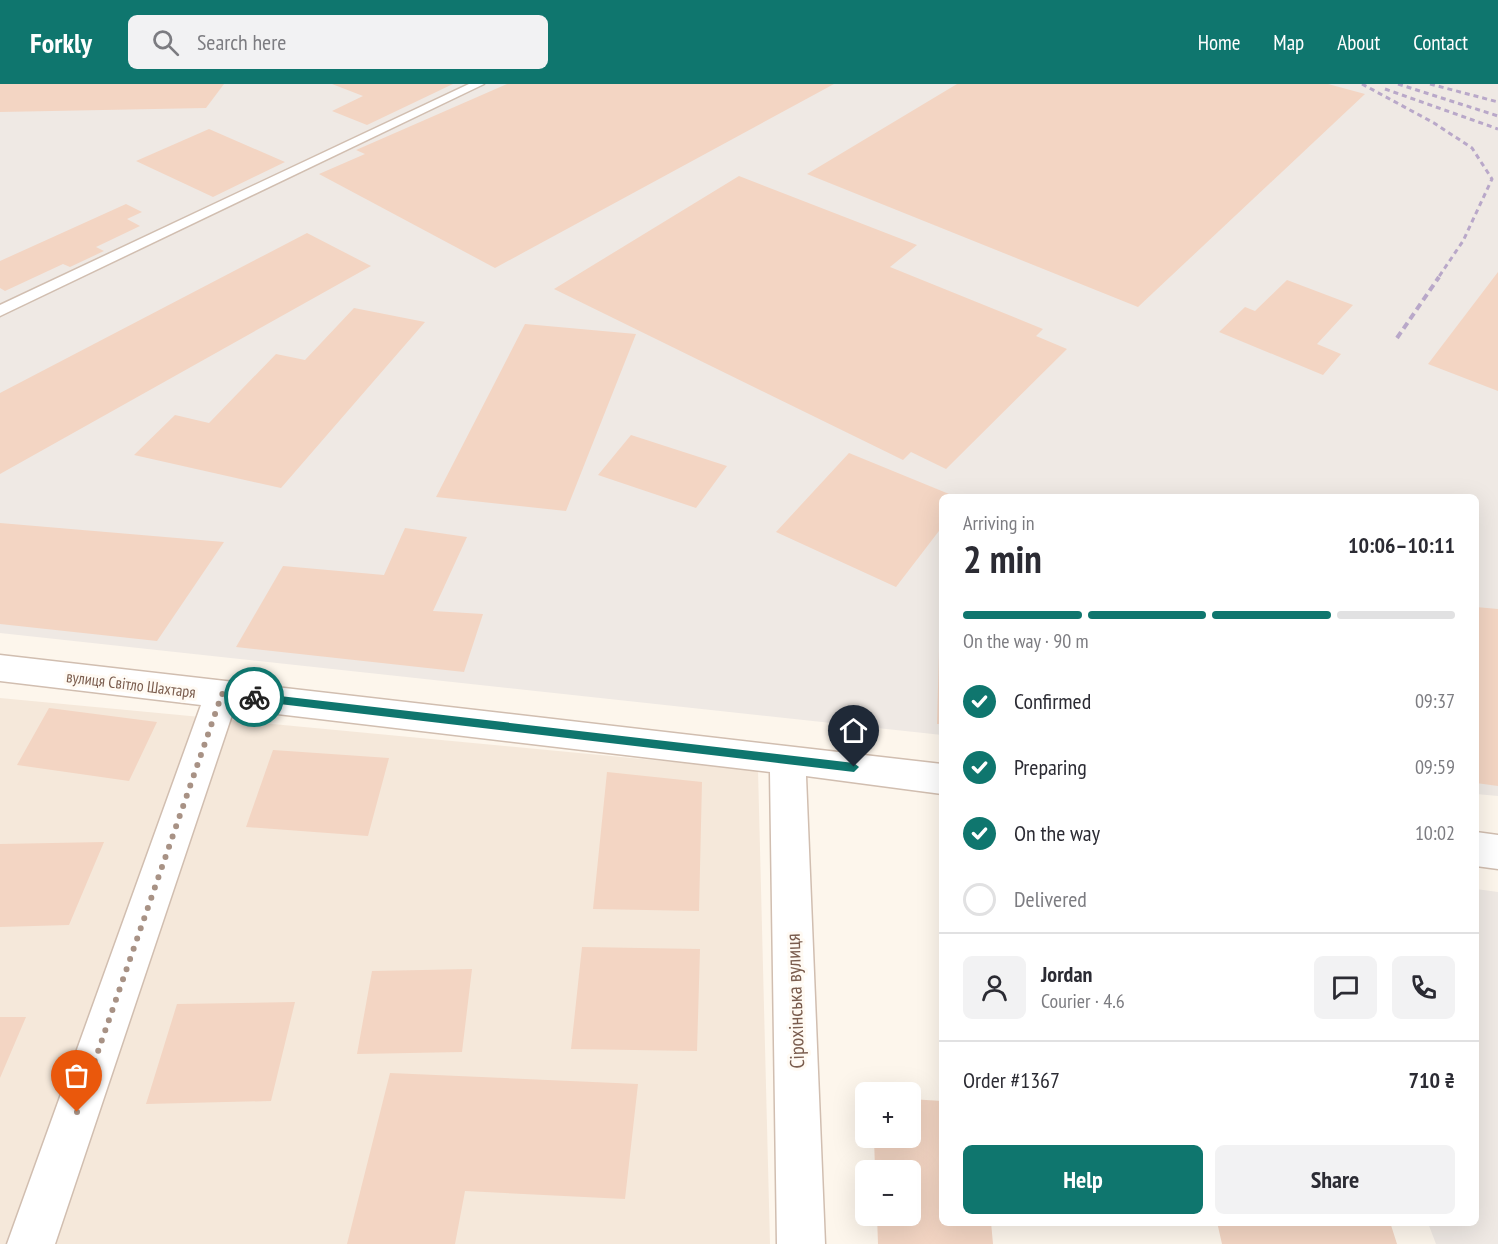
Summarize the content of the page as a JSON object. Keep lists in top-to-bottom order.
{
  "streets": {
    "street": ["вулиця Світло Шахтаря", "Сірохінська вулиця"]
  },
  "crossings": [
    ["вулиця Світло Шахтаря", "Сірохінська вулиця"]
  ],
  "page": {
    "header": "Forkly",
    "search": "Search here",
    "nav": [
      "Home",
      "Map",
      "About",
      "Contact"
    ],
    "heading": ["2 min", "Arriving in", "10:06–10:11"],
    "panel": [
      "Jordan",
      "Courier · 4.6",
      "Order #1367",
      "710 ₴"
    ],
    "bar": "On the way · 90 m",
    "list": [
      ["Confirmed", "09:37"],
      ["Preparing", "09:59"],
      ["On the way", "10:02"],
      "Delivered"
    ],
    "map_buttons": ["+", "−"],
    "buttons": ["Help", "Share"]
  }
}
